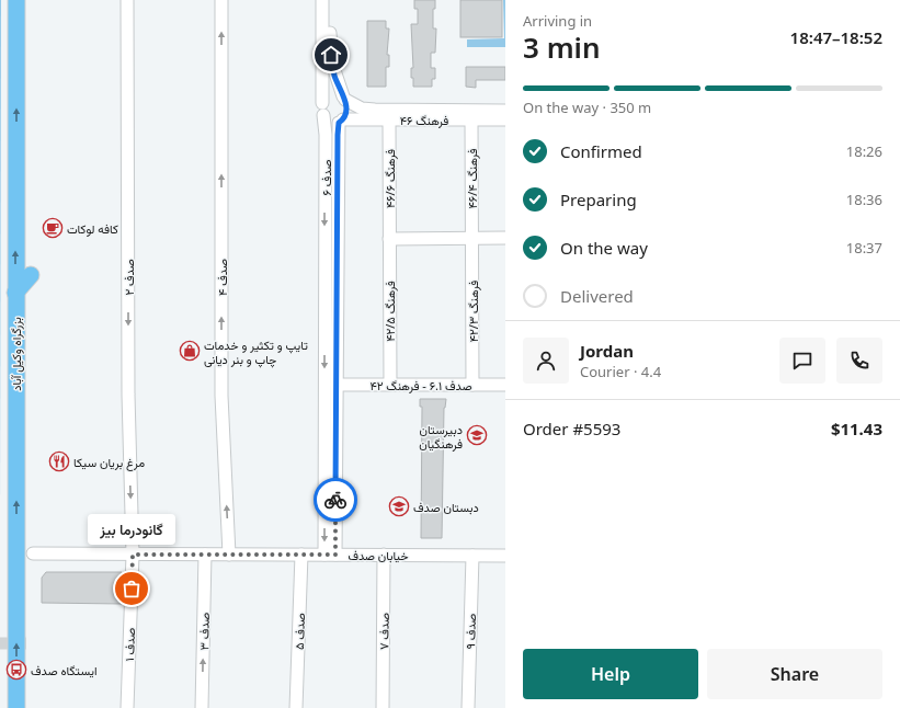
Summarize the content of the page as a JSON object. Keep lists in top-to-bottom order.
{
  "streets": {
    "highway": ["بزرگراه وکیل آباد"],
    "street": [
      "فرهنگ ۴۶",
      "صدف ۶",
      "فرهنگ ۴۶/۶",
      "فرهنگ ۴۶/۴",
      "صدف ۲",
      "صدف ۴",
      "فرهنگ ۴۲/۵",
      "فرهنگ ۴۲/۳",
      "صدف ۶.۱ - فرهنگ ۴۲",
      "خیابان صدف",
      "صدف ۳",
      "صدف ۵",
      "صدف ۷",
      "صدف ۹",
      "صدف ۱"
    ]
  },
  "crossings": [
    ["فرهنگ ۴۶", "صدف ۶"],
    ["فرهنگ ۴۶", "فرهنگ ۴۶/۶"],
    ["فرهنگ ۴۶", "فرهنگ ۴۶/۴"],
    ["صدف ۶", "صدف ۶.۱ - فرهنگ ۴۲"],
    ["صدف ۶", "خیابان صدف"],
    ["فرهنگ ۴۶/۶", "فرهنگ ۴۲/۵"],
    ["فرهنگ ۴۶/۴", "فرهنگ ۴۲/۳"],
    ["صدف ۲", "خیابان صدف"],
    ["صدف ۲", "صدف ۱"],
    ["صدف ۴", "خیابان صدف"],
    ["فرهنگ ۴۲/۵", "صدف ۶.۱ - فرهنگ ۴۲"],
    ["فرهنگ ۴۲/۳", "صدف ۶.۱ - فرهنگ ۴۲"],
    ["خیابان صدف", "صدف ۳"],
    ["خیابان صدف", "صدف ۵"],
    ["خیابان صدف", "صدف ۷"],
    ["خیابان صدف", "صدف ۹"],
    ["خیابان صدف", "صدف ۱"]
  ],
  "one_way": [
    "صدف ۲",
    "صدف ۴",
    "بزرگراه وکیل آباد",
    "صدف ۳"
  ],
  "places": {
    "cafe": ["کافه لوکات"],
    "shop": ["تایپ و تکثیر و خدمات چاپ و بنر دیانی"],
    "school or university": ["دبیرستان فرهنگیان", "دبستان صدف"],
    "restaurant": ["مرغ بریان سیکا"],
    "other": ["گانودرما بیز"],
    "bus stop": ["ایستگاه صدف"]
  },
  "page": {
    "heading": ["3 min", "Arriving in", "18:47–18:52"],
    "panel": [
      "Jordan",
      "Courier · 4.4",
      "Order #5593",
      "$11.43"
    ],
    "bar": "On the way · 350 m",
    "list": [
      ["Confirmed", "18:26"],
      ["Preparing", "18:36"],
      ["On the way", "18:37"],
      "Delivered"
    ],
    "bubble": "گانودرما بیز",
    "buttons": ["Help", "Share"]
  }
}
